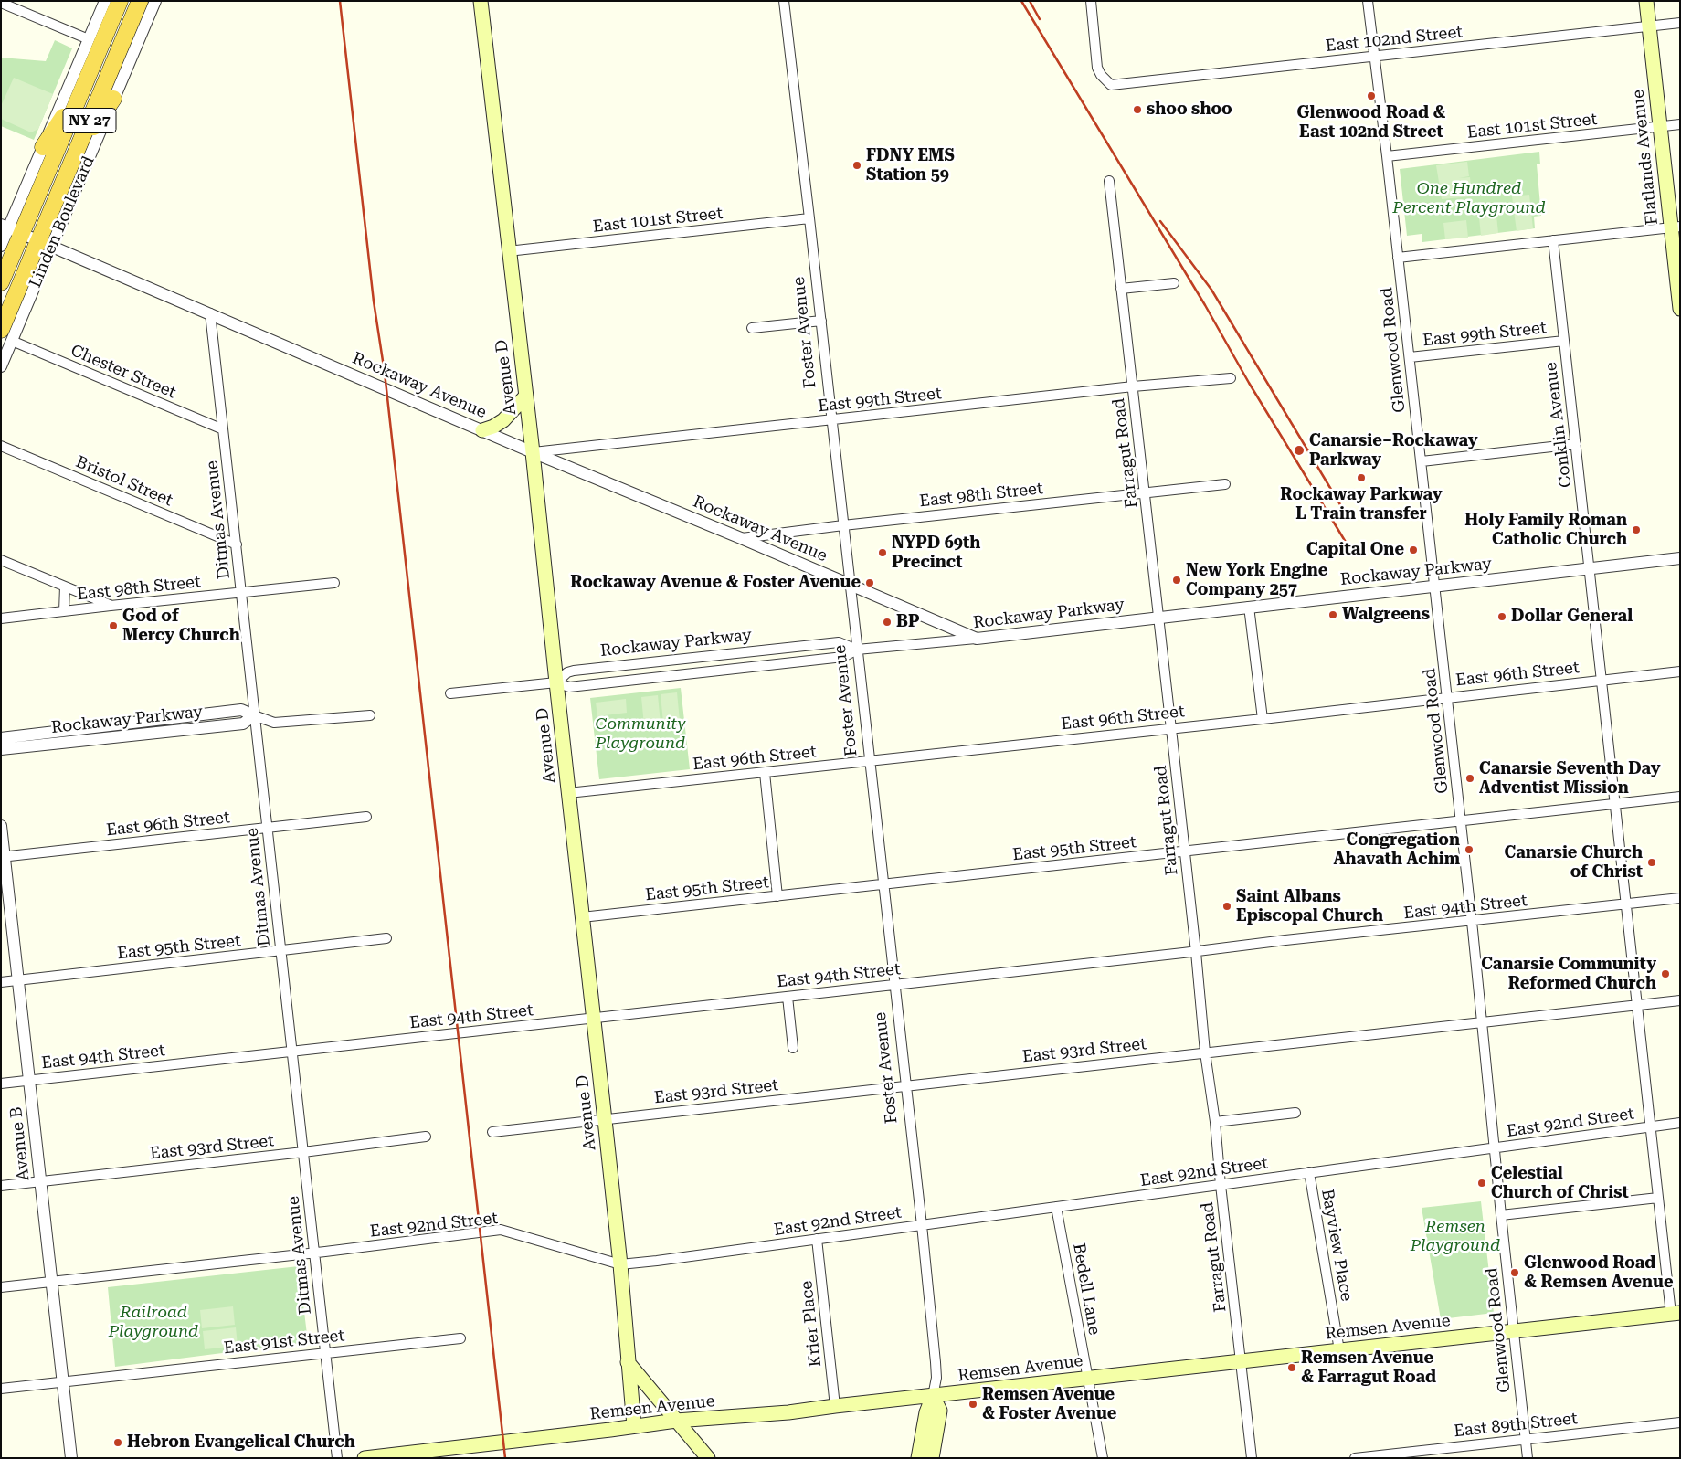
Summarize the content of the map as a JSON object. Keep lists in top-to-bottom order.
{
  "streets": {
    "highway": ["NY 27", "Linden Boulevard"],
    "main road": [
      "Flatlands Avenue",
      "Foster Avenue",
      "Avenue D",
      "Remsen Avenue"
    ],
    "street": [
      "East 102nd Street",
      "East 101st Street",
      "East 99th Street",
      "Glenwood Road",
      "Chester Street",
      "Rockaway Avenue",
      "Conklin Avenue",
      "Farragut Road",
      "Bristol Street",
      "East 98th Street",
      "Ditmas Avenue",
      "Rockaway Parkway",
      "East 96th Street",
      "East 95th Street",
      "East 94th Street",
      "East 93rd Street",
      "East 92nd Street",
      "Avenue B",
      "Bayview Place",
      "Bedell Lane",
      "Krier Place",
      "East 91st Street",
      "East 89th Street"
    ]
  },
  "crossings": [
    ["East 102nd Street", "Flatlands Avenue"],
    ["East 102nd Street", "Glenwood Road"],
    ["East 101st Street", "Flatlands Avenue"],
    ["East 101st Street", "Foster Avenue"],
    ["East 101st Street", "Glenwood Road"],
    ["East 101st Street", "Avenue D"],
    ["Linden Boulevard", "Chester Street"],
    ["Linden Boulevard", "Rockaway Avenue"],
    ["Foster Avenue", "East 99th Street"],
    ["Foster Avenue", "Rockaway Avenue"],
    ["Foster Avenue", "East 98th Street"],
    ["Foster Avenue", "Rockaway Parkway"],
    ["Foster Avenue", "East 96th Street"],
    ["Foster Avenue", "East 95th Street"],
    ["Foster Avenue", "East 94th Street"],
    ["Foster Avenue", "East 93rd Street"],
    ["Foster Avenue", "East 92nd Street"],
    ["Foster Avenue", "Remsen Avenue"],
    ["East 99th Street", "Glenwood Road"],
    ["East 99th Street", "Avenue D"],
    ["East 99th Street", "Rockaway Avenue"],
    ["East 99th Street", "Conklin Avenue"],
    ["East 99th Street", "Farragut Road"],
    ["Glenwood Road", "Rockaway Parkway"],
    ["Glenwood Road", "East 96th Street"],
    ["Glenwood Road", "East 95th Street"],
    ["Glenwood Road", "East 94th Street"],
    ["Glenwood Road", "East 93rd Street"],
    ["Glenwood Road", "East 92nd Street"],
    ["Glenwood Road", "Remsen Avenue"],
    ["Glenwood Road", "East 89th Street"],
    ["Chester Street", "Ditmas Avenue"],
    ["Avenue D", "Rockaway Avenue"],
    ["Avenue D", "Rockaway Parkway"],
    ["Avenue D", "East 96th Street"],
    ["Avenue D", "East 95th Street"],
    ["Avenue D", "East 94th Street"],
    ["Avenue D", "East 93rd Street"],
    ["Avenue D", "East 92nd Street"],
    ["Avenue D", "Remsen Avenue"],
    ["Rockaway Avenue", "East 98th Street"],
    ["Rockaway Avenue", "Ditmas Avenue"],
    ["Rockaway Avenue", "Rockaway Parkway"],
    ["Conklin Avenue", "Rockaway Parkway"],
    ["Conklin Avenue", "East 96th Street"],
    ["Conklin Avenue", "East 95th Street"],
    ["Conklin Avenue", "East 94th Street"],
    ["Conklin Avenue", "East 93rd Street"],
    ["Conklin Avenue", "East 92nd Street"],
    ["Conklin Avenue", "Remsen Avenue"],
    ["Farragut Road", "East 98th Street"],
    ["Farragut Road", "Rockaway Parkway"],
    ["Farragut Road", "East 96th Street"],
    ["Farragut Road", "East 95th Street"],
    ["Farragut Road", "East 94th Street"],
    ["Farragut Road", "East 93rd Street"],
    ["Farragut Road", "East 92nd Street"],
    ["Farragut Road", "Remsen Avenue"],
    ["Bristol Street", "Ditmas Avenue"],
    ["East 98th Street", "Ditmas Avenue"],
    ["Ditmas Avenue", "Rockaway Parkway"],
    ["Ditmas Avenue", "East 96th Street"],
    ["Ditmas Avenue", "East 95th Street"],
    ["Ditmas Avenue", "East 94th Street"],
    ["Ditmas Avenue", "East 93rd Street"],
    ["Ditmas Avenue", "East 92nd Street"],
    ["Ditmas Avenue", "East 91st Street"],
    ["East 96th Street", "Avenue B"],
    ["East 95th Street", "Avenue B"],
    ["East 94th Street", "Avenue B"],
    ["East 93rd Street", "Avenue B"],
    ["East 92nd Street", "Avenue B"],
    ["East 92nd Street", "Bayview Place"],
    ["East 92nd Street", "Bedell Lane"],
    ["East 92nd Street", "Krier Place"],
    ["Avenue B", "East 91st Street"],
    ["Bayview Place", "Remsen Avenue"],
    ["Bedell Lane", "Remsen Avenue"],
    ["Krier Place", "Remsen Avenue"]
  ],
  "parks": [
    "One Hundred Percent Playground",
    "Community Playground",
    "Remsen Playground",
    "Railroad Playground"
  ],
  "places": [
    "Glenwood Road & East 102nd Street",
    "shoo shoo",
    "FDNY EMS Station 59",
    "Canarsie–Rockaway Parkway",
    "Rockaway Parkway L Train transfer",
    "Holy Family Roman Catholic Church",
    "Capital One",
    "NYPD 69th Precinct",
    "New York Engine Company 257",
    "Rockaway Avenue & Foster Avenue",
    "Walgreens",
    "Dollar General",
    "BP",
    "God of Mercy Church",
    "Canarsie Seventh Day Adventist Mission",
    "Congregation Ahavath Achim",
    "Canarsie Church of Christ",
    "Saint Albans Episcopal Church",
    "Canarsie Community Reformed Church",
    "Celestial Church of Christ",
    "Glenwood Road & Remsen Avenue",
    "Remsen Avenue & Farragut Road",
    "Remsen Avenue & Foster Avenue",
    "Hebron Evangelical Church"
  ]
}
